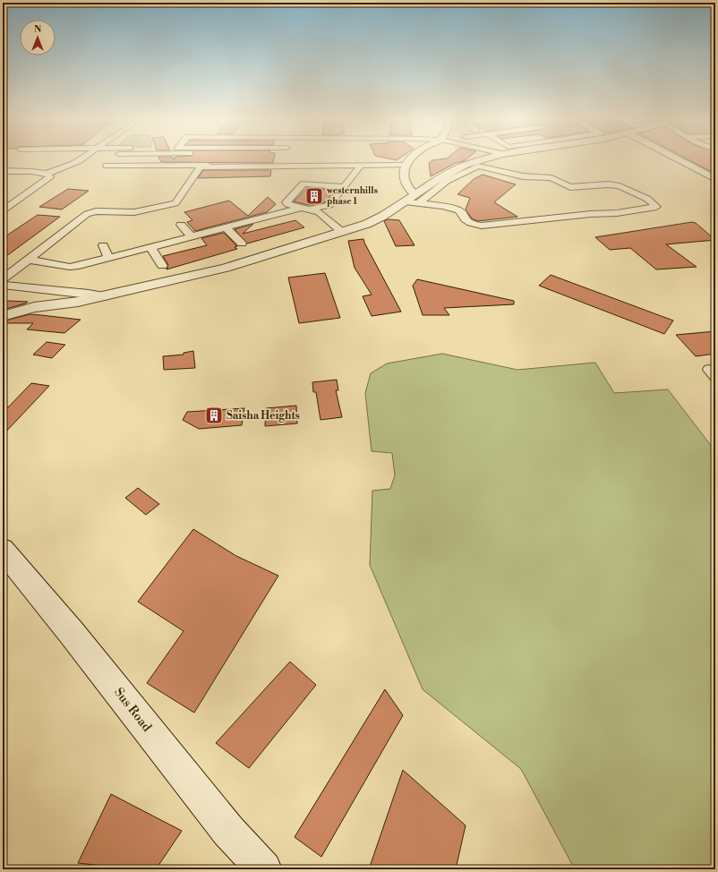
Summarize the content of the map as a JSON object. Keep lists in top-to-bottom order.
{
  "streets": {
    "main road": ["Sus Road"]
  },
  "places": {
    "building": ["westernhills phase 1", "Saisha Heights"]
  },
  "north": "top"
}
